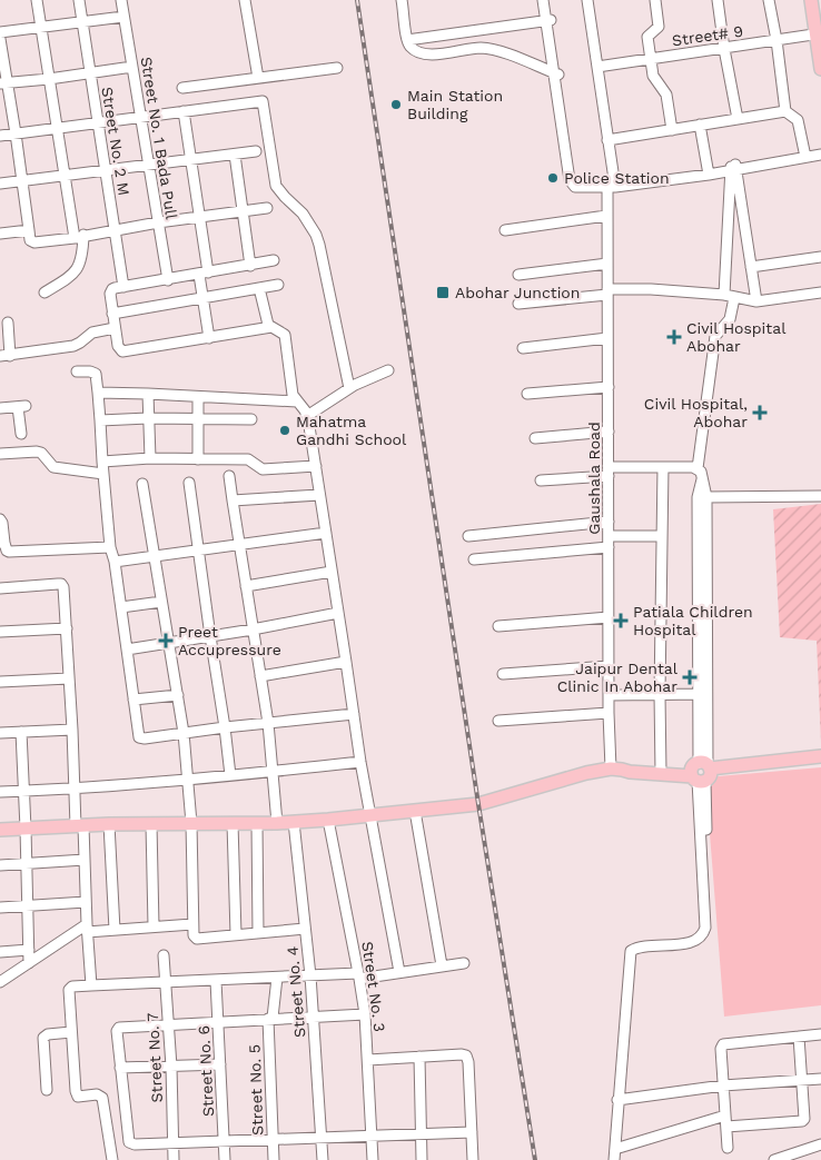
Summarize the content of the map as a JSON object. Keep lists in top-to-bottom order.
{
  "streets": {
    "street": [
      "Street# 9",
      "Street No. 1 Bada Pull",
      "Street No. 2 M",
      "Gaushala Road",
      "Street No. 3",
      "Street No. 4",
      "Street No. 7",
      "Street No. 6",
      "Street No. 5"
    ]
  },
  "crossings": [
    ["Street# 9", "Gaushala Road"]
  ],
  "places": {
    "other": ["Main Station Building", "Police Station", "Mahatma Gandhi School"],
    "transit": ["Abohar Junction"],
    "health": [
      "Civil Hospital Abohar",
      "Civil Hospital, Abohar",
      "Patiala Children Hospital",
      "Preet Accupressure",
      "Jaipur Dental Clinic In Abohar"
    ]
  }
}
